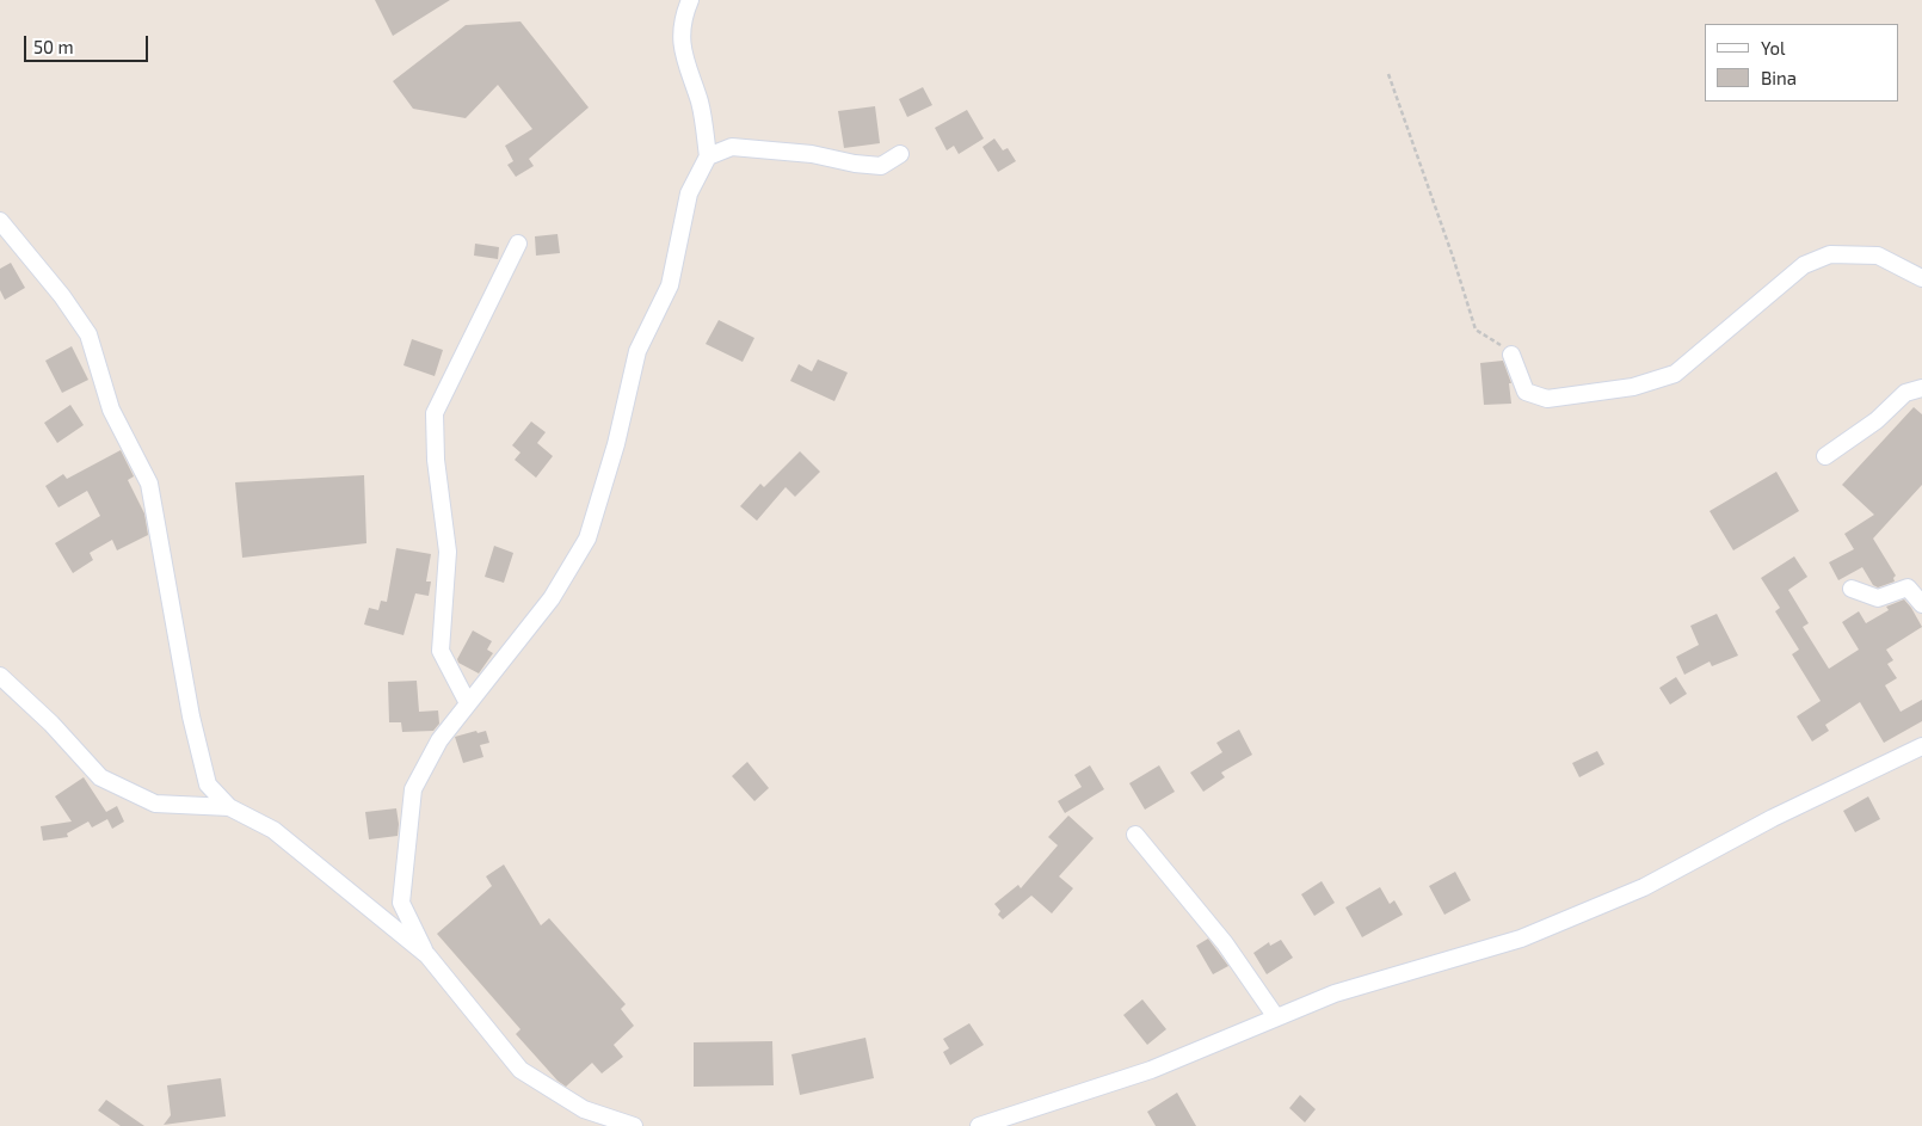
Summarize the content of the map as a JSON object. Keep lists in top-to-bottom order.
{
  "legend": ["Yol", "Bina"],
  "scale_bar": "50 m"
}
